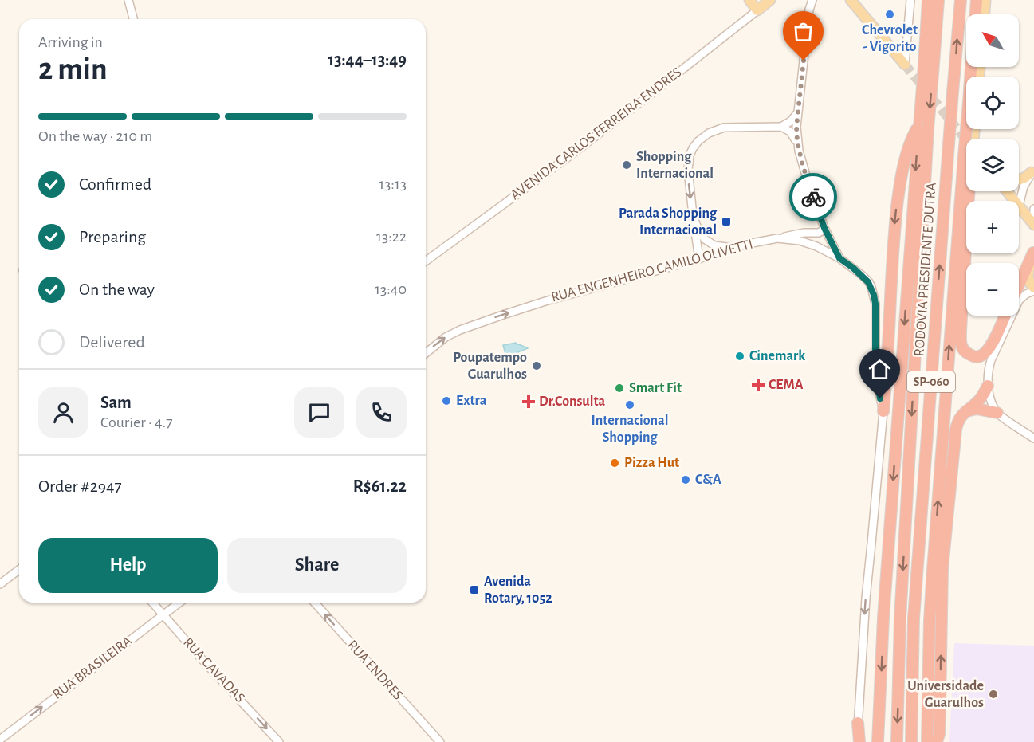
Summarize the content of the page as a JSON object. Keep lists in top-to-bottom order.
{
  "streets": {
    "highway": ["RODOVIA PRESIDENTE DUTRA", "SP-060"],
    "main road": ["AVENIDA CARLOS FERREIRA ENDRES"],
    "street": [
      "RUA ENGENHEIRO CAMILO OLIVETTI",
      "RUA BRASILEIRA",
      "RUA CAVADAS",
      "RUA ENDRES"
    ]
  },
  "crossings": [
    ["RUA BRASILEIRA", "RUA CAVADAS"]
  ],
  "one_way": ["RUA BRASILEIRA", "RUA CAVADAS", "RUA ENDRES"],
  "places": {
    "other": [
      "Chevrolet - Vigorito",
      "Shopping Internacional",
      "Cinemark",
      "Poupatempo Guarulhos",
      "Smart Fit",
      "Extra",
      "Internacional Shopping",
      "Pizza Hut",
      "C&A",
      "Universidade Guarulhos"
    ],
    "transit": ["Parada Shopping Internacional", "Avenida Rotary, 1052"],
    "health": ["CEMA", "Dr.Consulta"]
  },
  "north": "top left",
  "page": {
    "map_buttons": ["+", "−"],
    "heading": ["2 min", "Arriving in", "13:44–13:49"],
    "panel": [
      "Sam",
      "Courier · 4.7",
      "Order #2947",
      "R$61.22"
    ],
    "bar": "On the way · 210 m",
    "list": [
      ["Confirmed", "13:13"],
      ["Preparing", "13:22"],
      ["On the way", "13:40"],
      "Delivered"
    ],
    "buttons": ["Help", "Share"]
  }
}
